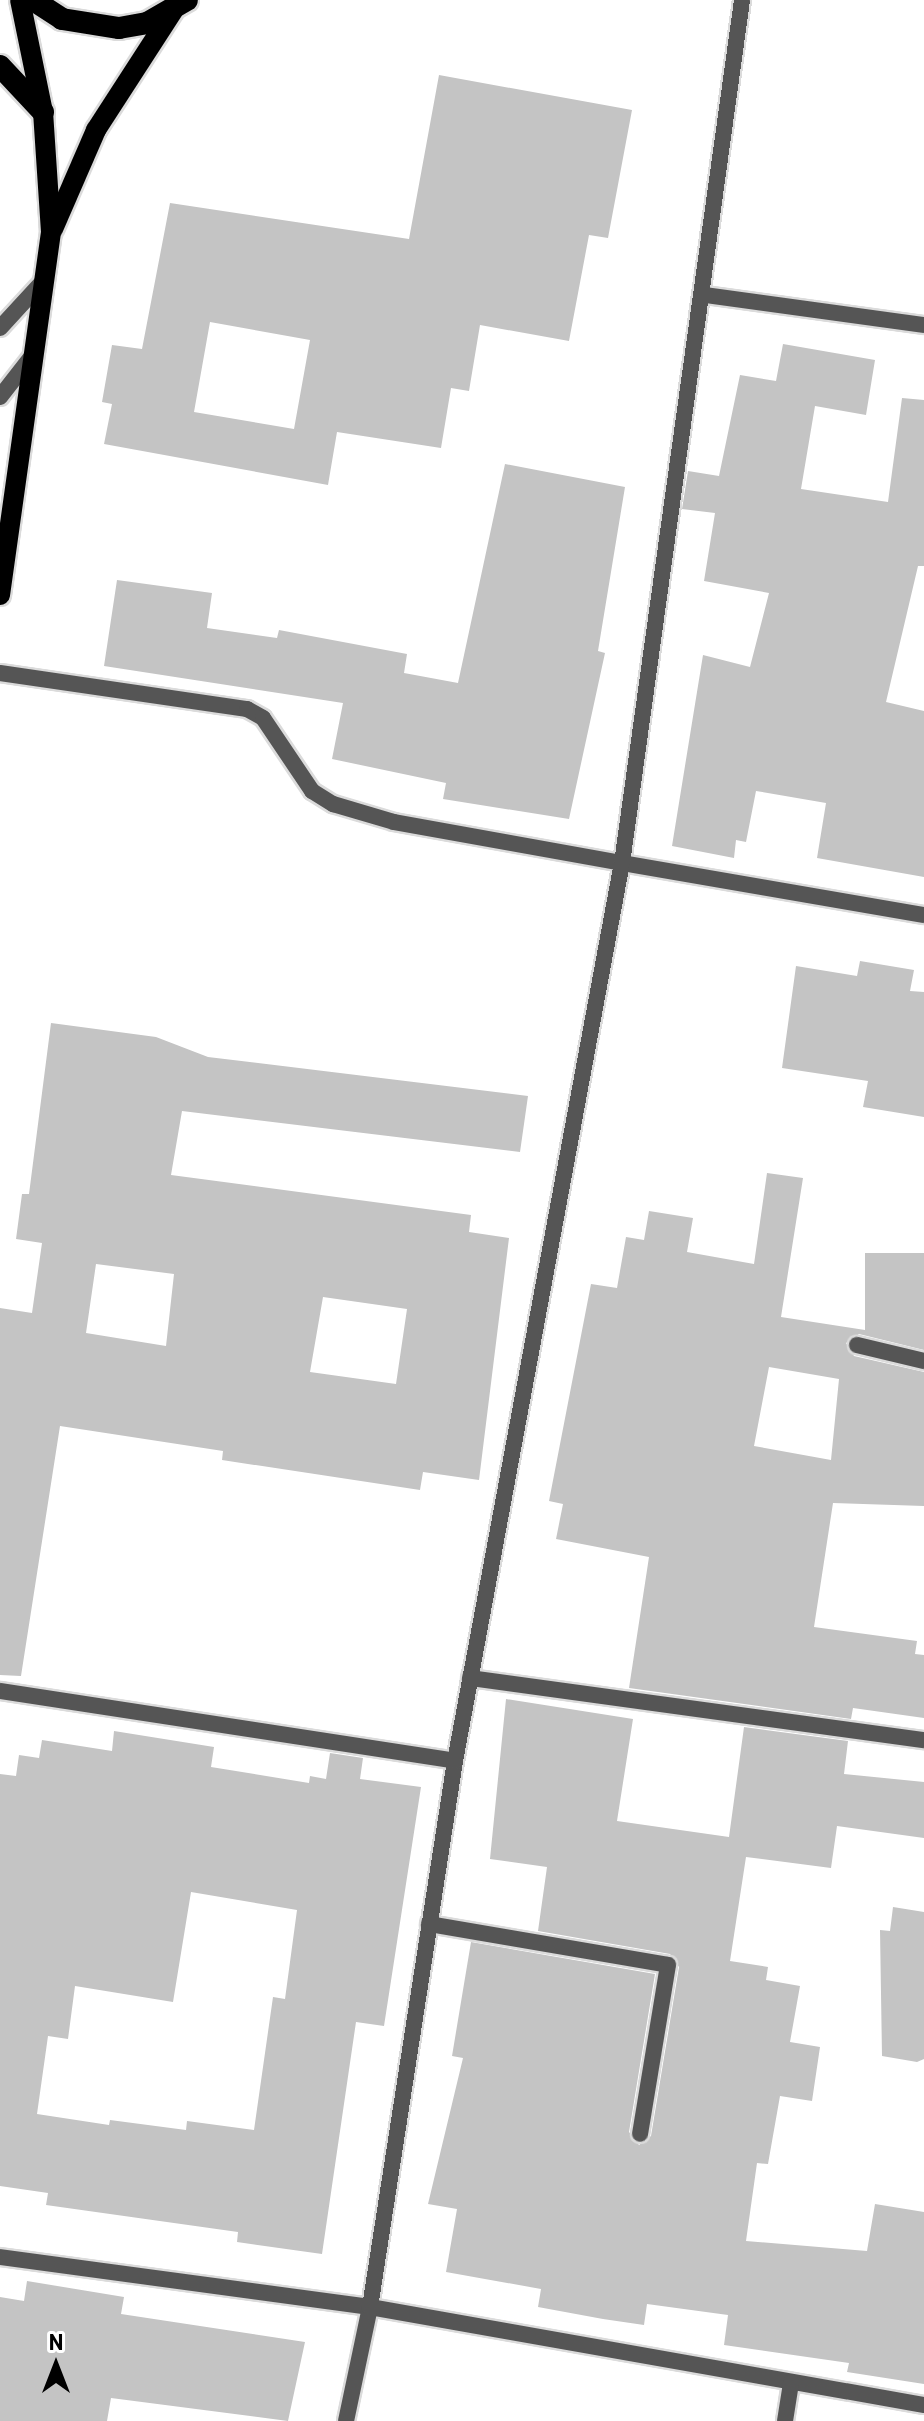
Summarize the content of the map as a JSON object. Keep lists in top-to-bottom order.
{
  "north": "top"
}
